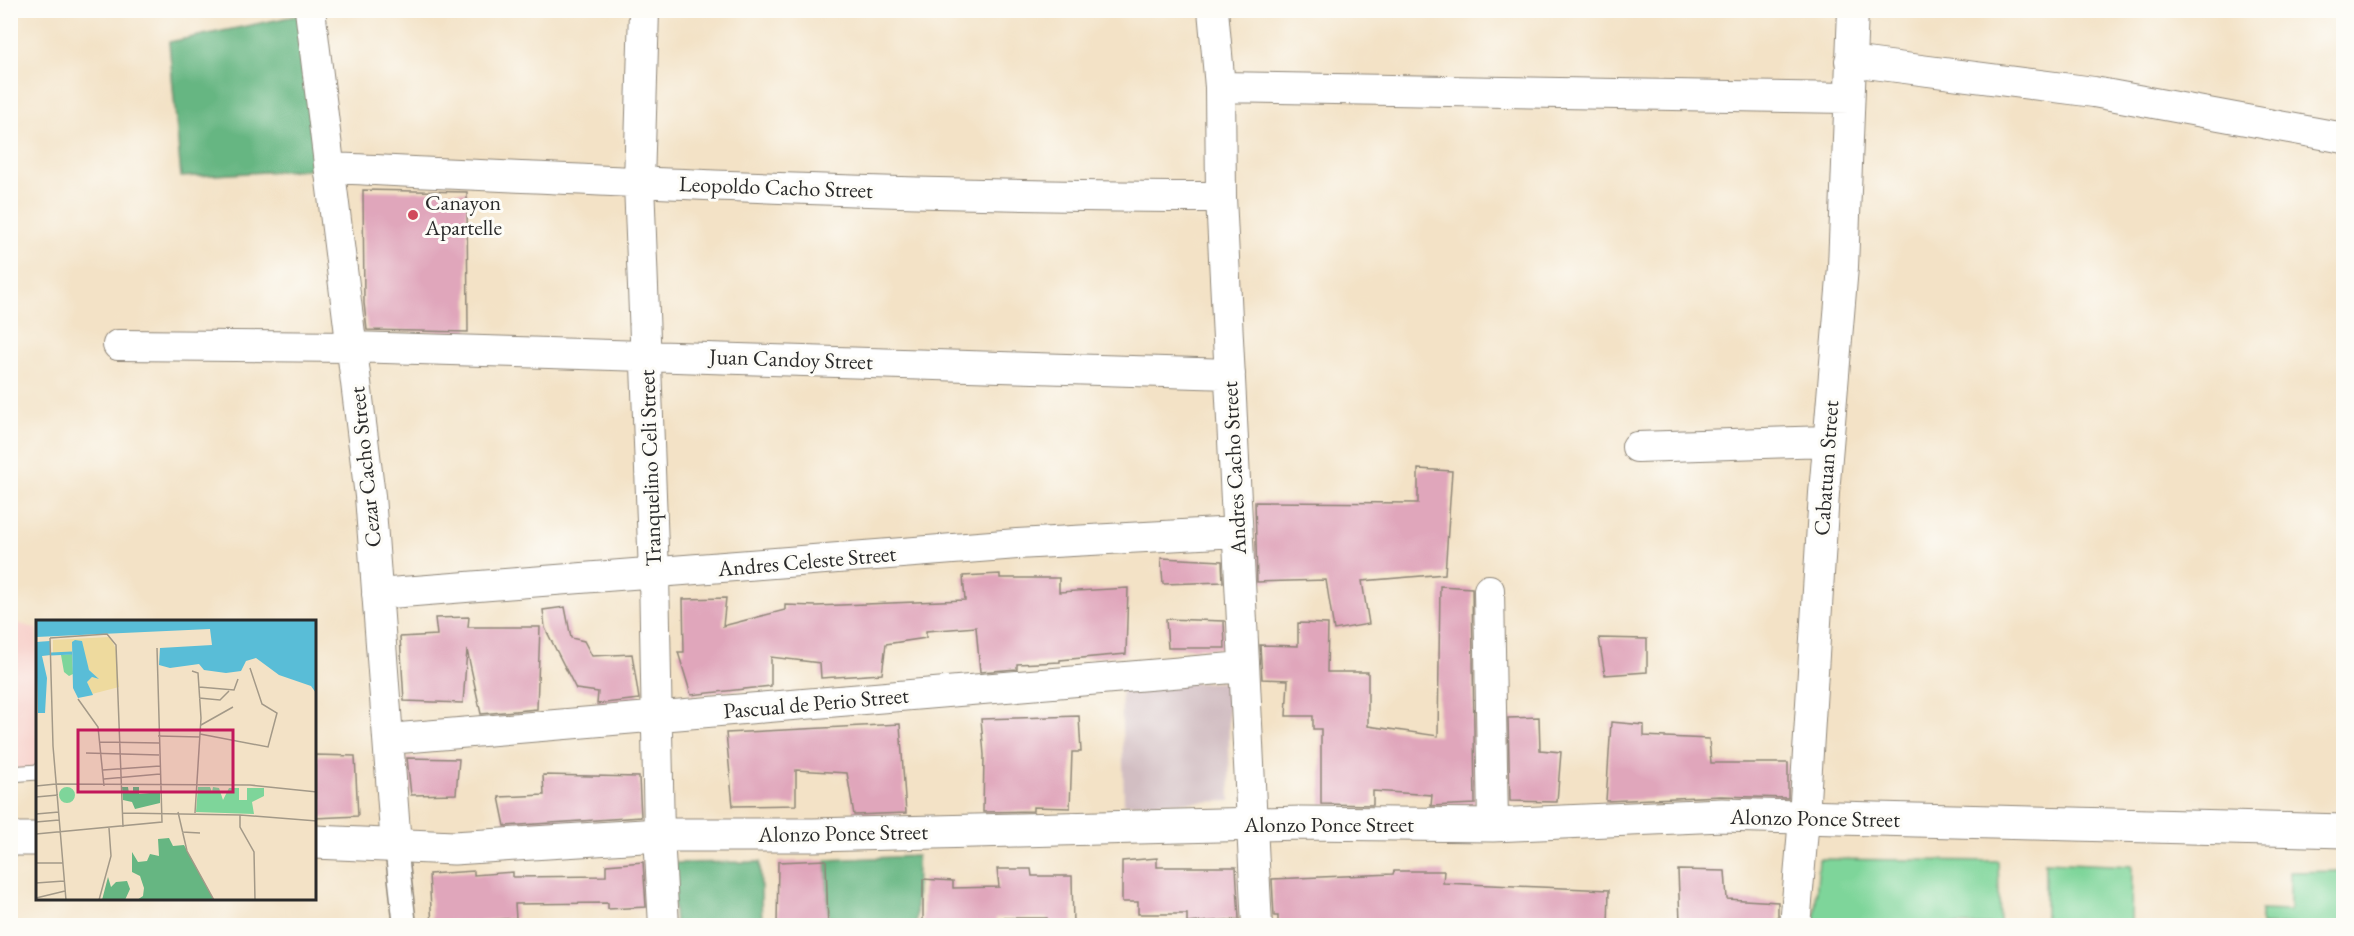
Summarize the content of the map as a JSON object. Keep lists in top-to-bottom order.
{
  "streets": {
    "street": [
      "Leopoldo Cacho Street",
      "Juan Candoy Street",
      "Cezar Cacho Street",
      "Tranquelino Celi Street",
      "Andres Cacho Street",
      "Cabatuan Street",
      "Andres Celeste Street",
      "Pascual de Perio Street",
      "Alonzo Ponce Street"
    ]
  },
  "crossings": [
    ["Leopoldo Cacho Street", "Cezar Cacho Street"],
    ["Leopoldo Cacho Street", "Tranquelino Celi Street"],
    ["Leopoldo Cacho Street", "Andres Cacho Street"],
    ["Juan Candoy Street", "Cezar Cacho Street"],
    ["Juan Candoy Street", "Tranquelino Celi Street"],
    ["Juan Candoy Street", "Andres Cacho Street"],
    ["Cezar Cacho Street", "Andres Celeste Street"],
    ["Cezar Cacho Street", "Pascual de Perio Street"],
    ["Cezar Cacho Street", "Alonzo Ponce Street"],
    ["Tranquelino Celi Street", "Andres Celeste Street"],
    ["Tranquelino Celi Street", "Pascual de Perio Street"],
    ["Tranquelino Celi Street", "Alonzo Ponce Street"],
    ["Andres Cacho Street", "Andres Celeste Street"],
    ["Andres Cacho Street", "Pascual de Perio Street"],
    ["Andres Cacho Street", "Alonzo Ponce Street"],
    ["Cabatuan Street", "Alonzo Ponce Street"]
  ],
  "places": ["Canayon Apartelle"]
}
